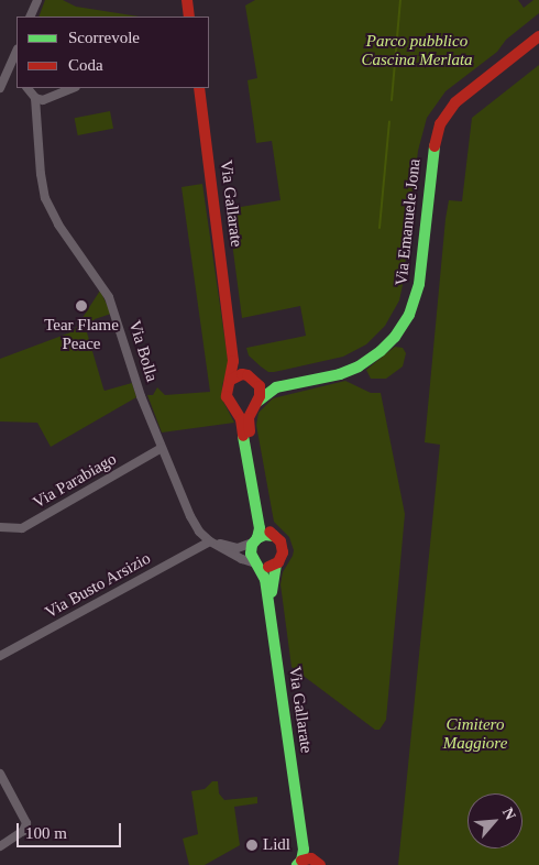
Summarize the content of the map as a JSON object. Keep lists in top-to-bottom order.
{
  "streets": {
    "main road": ["Via Gallarate", "Via Emanuele Jona"],
    "street": ["Via Bolla", "Via Parabiago", "Via Busto Arsizio"]
  },
  "crossings": [
    ["Via Gallarate", "Via Emanuele Jona"],
    ["Via Gallarate", "Via Bolla"],
    ["Via Bolla", "Via Parabiago"],
    ["Via Bolla", "Via Busto Arsizio"]
  ],
  "parks": ["Parco pubblico Cascina Merlata", "Cimitero Maggiore"],
  "places": ["Tear Flame Peace", "Lidl"],
  "legend": ["Scorrevole", "Coda"],
  "scale_bar": "100 m",
  "north": "top right"
}
